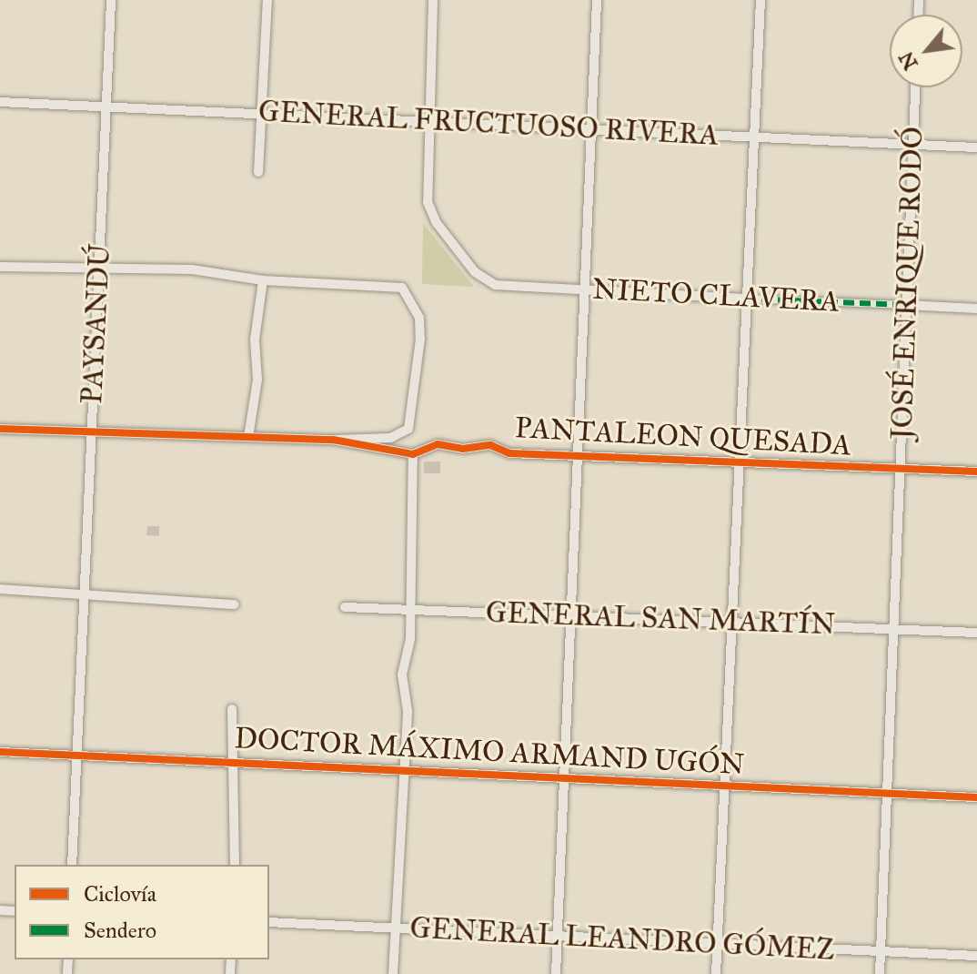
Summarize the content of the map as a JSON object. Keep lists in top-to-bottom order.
{
  "streets": {
    "street": [
      "GENERAL FRUCTUOSO RIVERA",
      "JOSÉ ENRIQUE RODÓ",
      "NIETO CLAVERA",
      "PAYSANDÚ",
      "PANTALEON QUESADA",
      "GENERAL SAN MARTÍN",
      "DOCTOR MÁXIMO ARMAND UGÓN",
      "GENERAL LEANDRO GÓMEZ"
    ]
  },
  "crossings": [
    ["GENERAL FRUCTUOSO RIVERA", "JOSÉ ENRIQUE RODÓ"],
    ["GENERAL FRUCTUOSO RIVERA", "NIETO CLAVERA"],
    ["GENERAL FRUCTUOSO RIVERA", "PAYSANDÚ"],
    ["JOSÉ ENRIQUE RODÓ", "NIETO CLAVERA"],
    ["JOSÉ ENRIQUE RODÓ", "PANTALEON QUESADA"],
    ["JOSÉ ENRIQUE RODÓ", "GENERAL SAN MARTÍN"],
    ["JOSÉ ENRIQUE RODÓ", "DOCTOR MÁXIMO ARMAND UGÓN"],
    ["JOSÉ ENRIQUE RODÓ", "GENERAL LEANDRO GÓMEZ"],
    ["PAYSANDÚ", "PANTALEON QUESADA"],
    ["PAYSANDÚ", "DOCTOR MÁXIMO ARMAND UGÓN"]
  ],
  "legend": ["Ciclovía", "Sendero"],
  "north": "bottom left"
}
